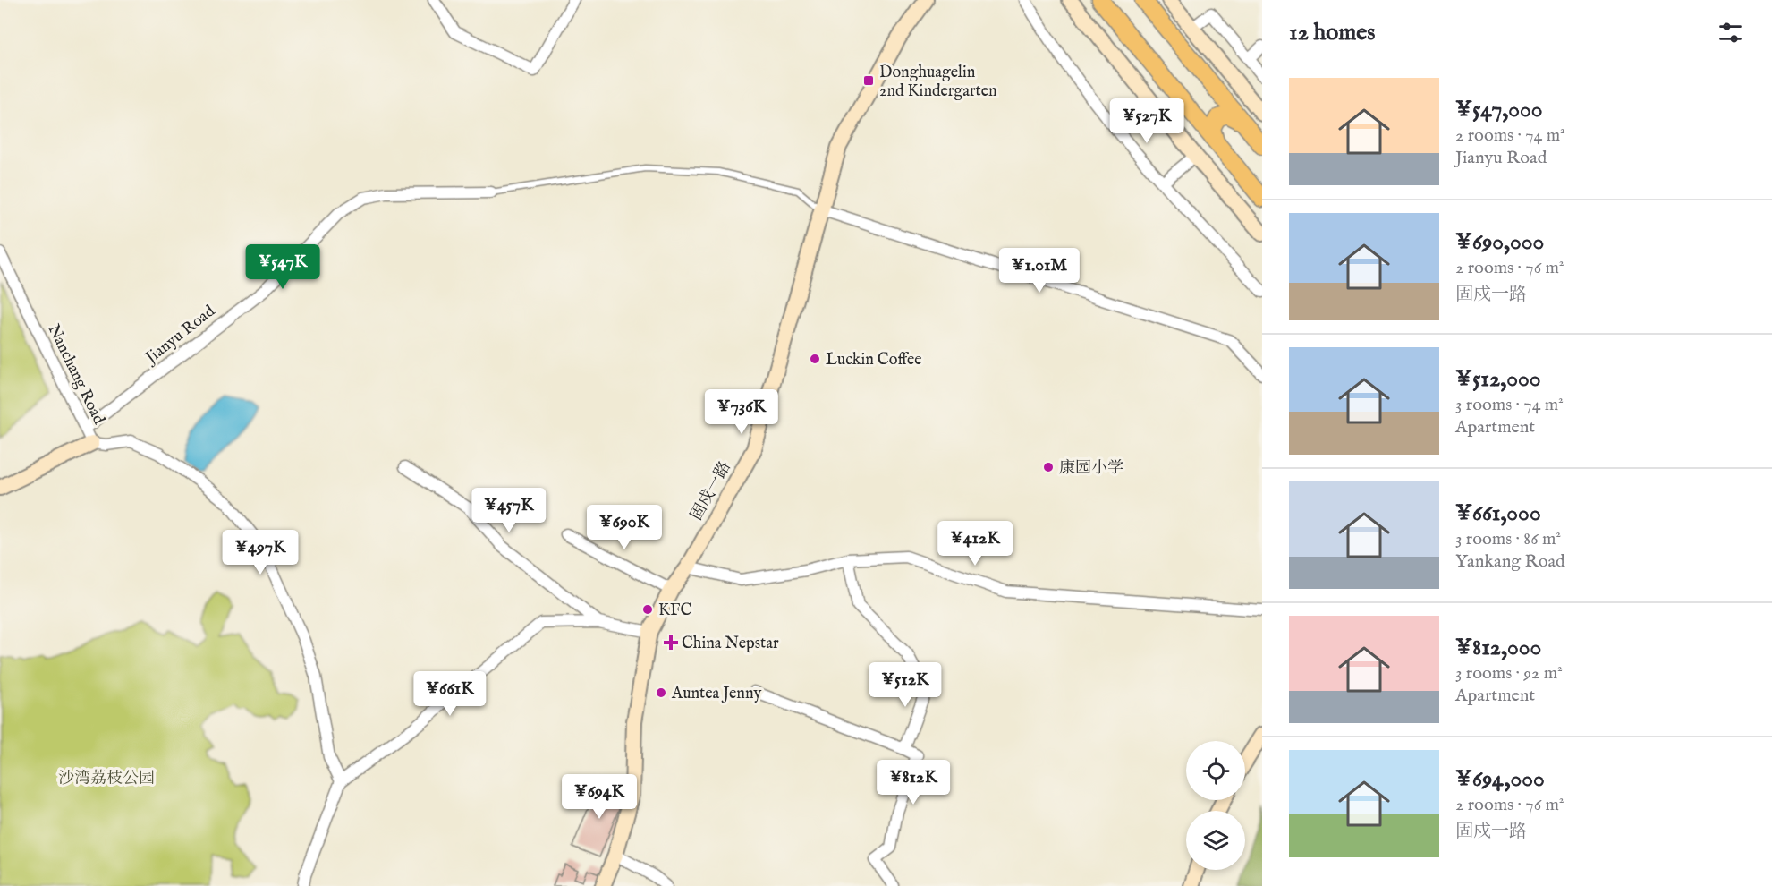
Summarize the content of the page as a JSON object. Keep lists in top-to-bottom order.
{
  "streets": {
    "street": ["Jianyu Road", "Nanchang Road", "固戍一路"]
  },
  "crossings": [
    ["Jianyu Road", "Nanchang Road"]
  ],
  "parks": ["沙湾荔枝公园"],
  "places": {
    "transit": ["Donghuagelin 2nd Kindergarten"],
    "other": [
      "Luckin Coffee",
      "康园小学",
      "KFC",
      "Auntea Jenny"
    ],
    "health": ["China Nepstar"]
  },
  "page": {
    "heading": "12 homes",
    "list": [
      {
        "name": "¥547,000",
        "note": "2 rooms · 74 m² · Jianyu Road"
      },
      {
        "name": "¥690,000",
        "note": "2 rooms · 76 m² · 固戍一路"
      },
      {
        "name": "¥512,000",
        "note": "3 rooms · 74 m² · Apartment"
      },
      {
        "name": "¥661,000",
        "note": "3 rooms · 86 m² · Yankang Road"
      },
      {
        "name": "¥812,000",
        "note": "3 rooms · 92 m² · Apartment"
      },
      {
        "name": "¥694,000",
        "note": "2 rooms · 76 m² · 固戍一路"
      }
    ],
    "price": [
      "¥527K",
      "¥547K",
      "¥1.01M",
      "¥736K",
      "¥457K",
      "¥690K",
      "¥412K",
      "¥497K",
      "¥512K",
      "¥661K",
      "¥812K",
      "¥694K"
    ]
  }
}
